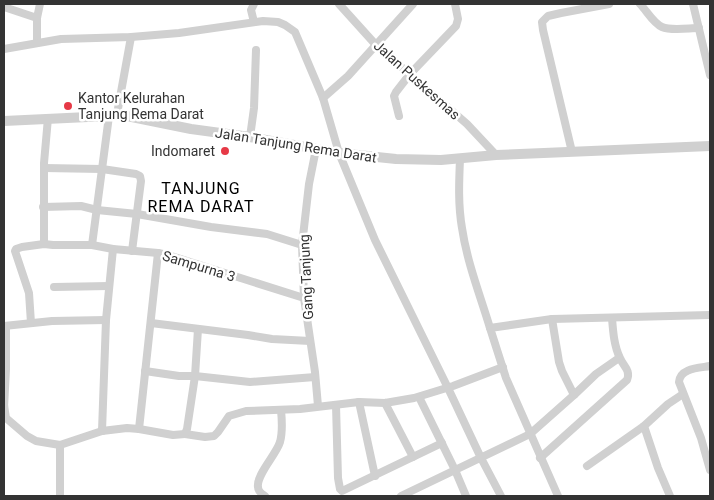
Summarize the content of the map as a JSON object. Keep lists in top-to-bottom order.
{
  "streets": {
    "street": [
      "Jalan Puskesmas",
      "Jalan Tanjung Rema Darat",
      "Sampurna 3",
      "Gang Tanjung"
    ]
  },
  "crossings": [
    ["Jalan Puskesmas", "Jalan Tanjung Rema Darat"],
    ["Jalan Tanjung Rema Darat", "Gang Tanjung"],
    ["Sampurna 3", "Gang Tanjung"]
  ],
  "districts": ["TANJUNG REMA DARAT"],
  "places": ["Kantor Kelurahan Tanjung Rema Darat", "Indomaret"]
}
